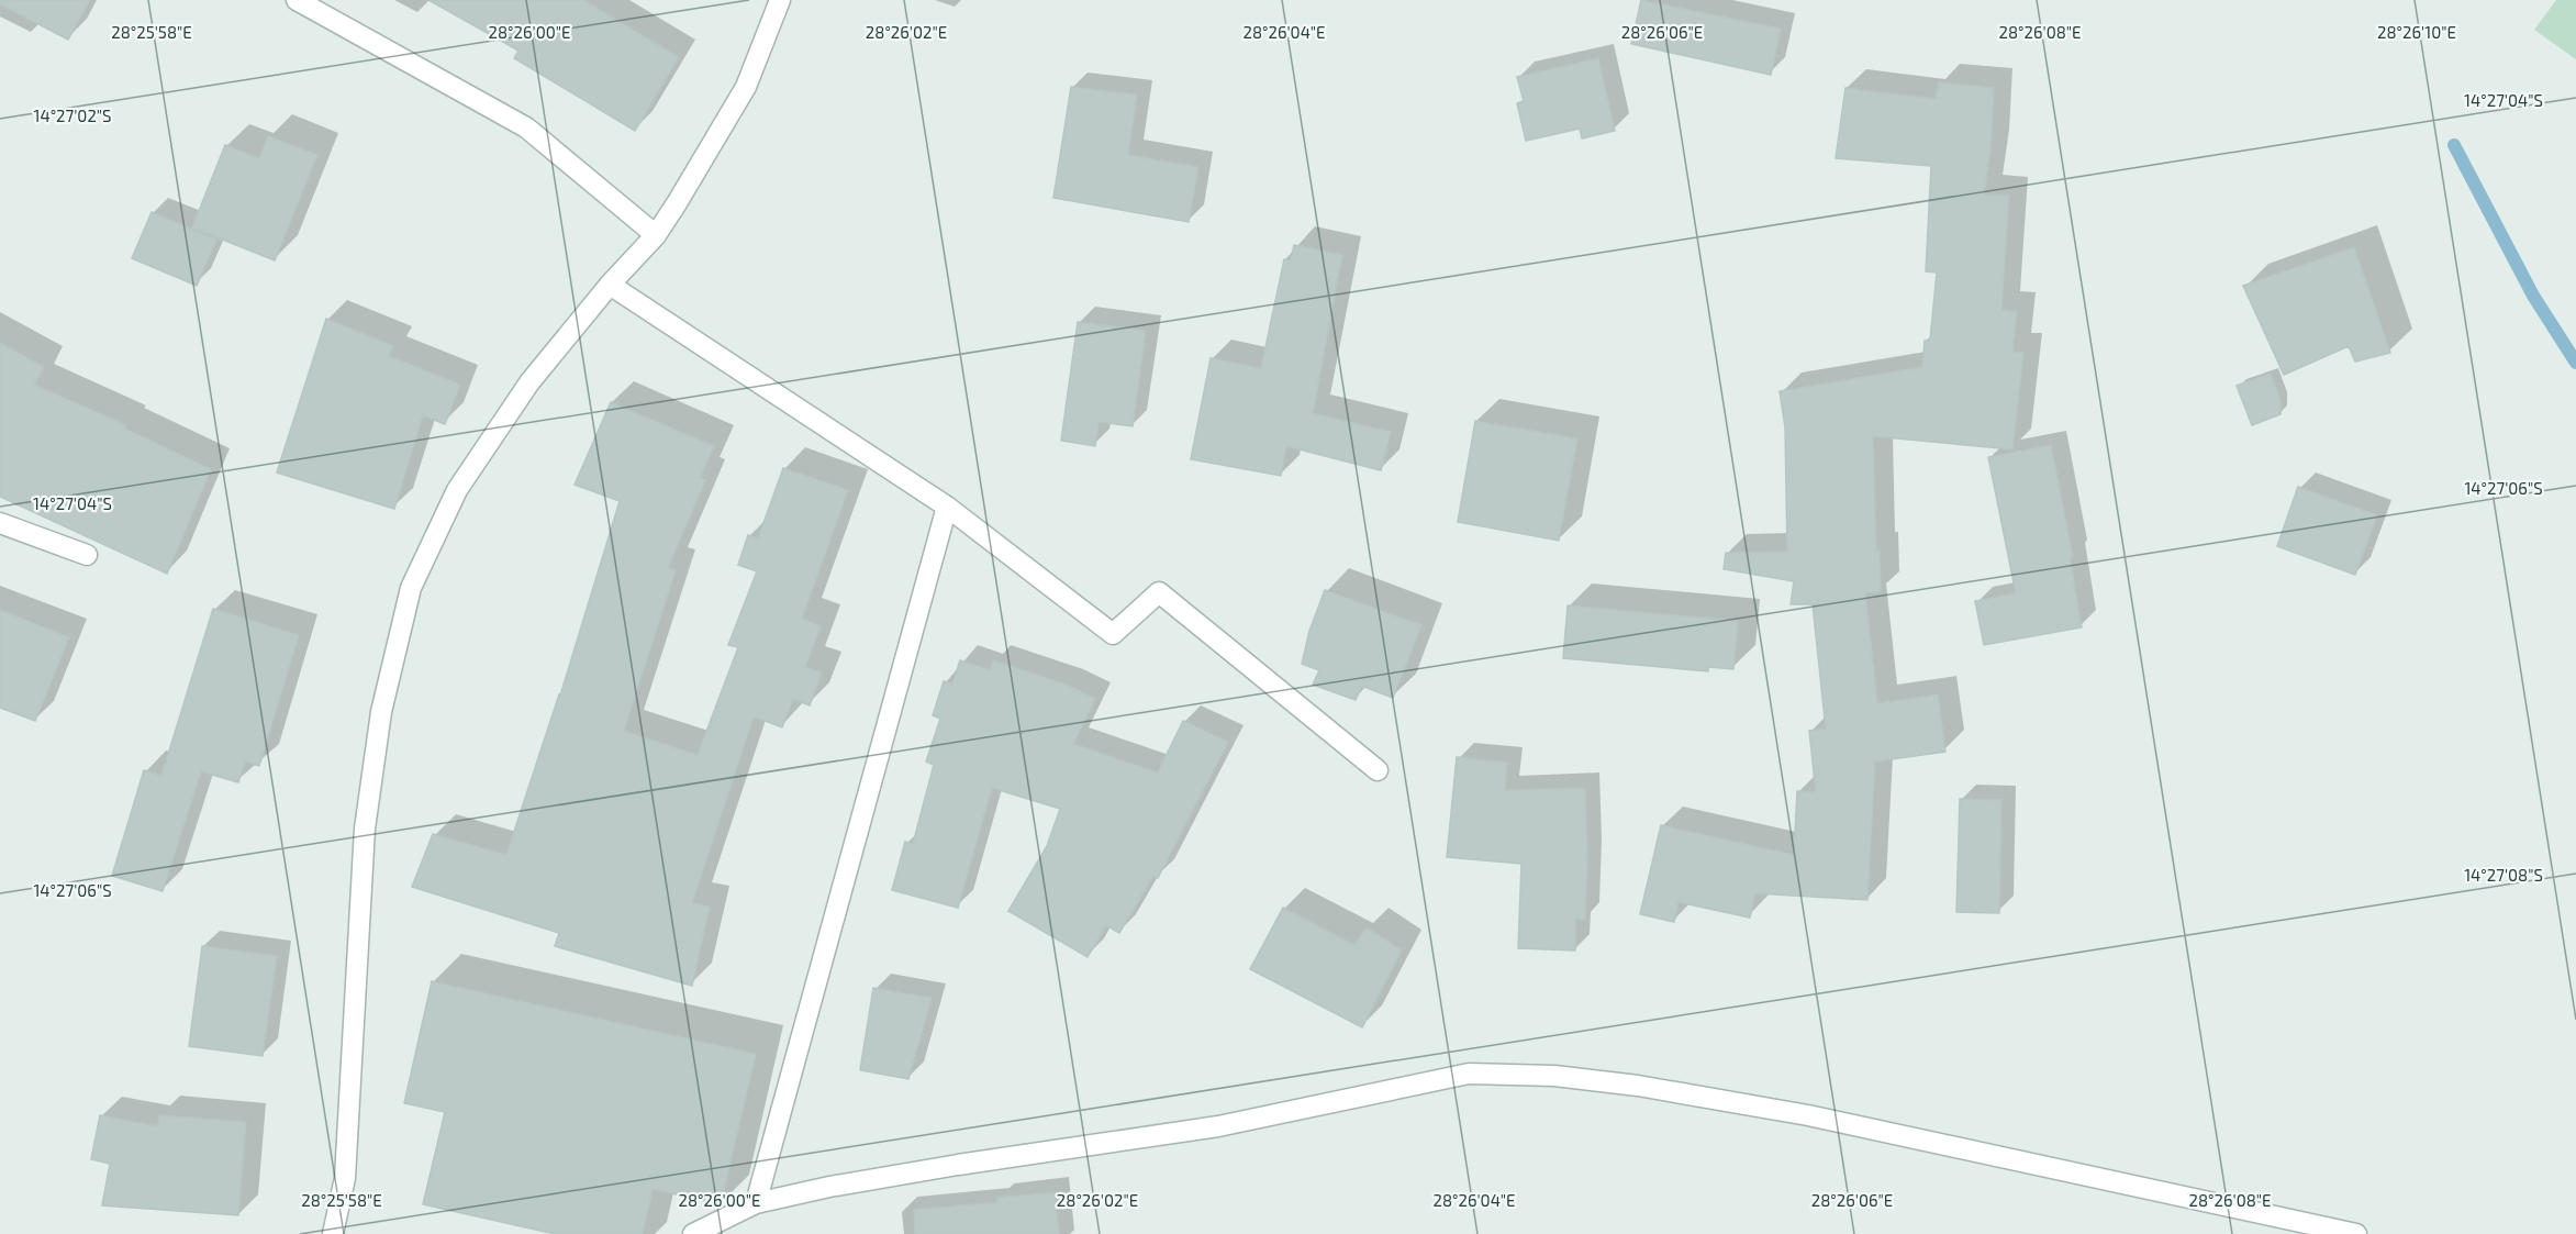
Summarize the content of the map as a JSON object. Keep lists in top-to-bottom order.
{
  "coordinates": [
    "28°25'58\"E",
    "28°26'00\"E",
    "28°26'02\"E",
    "28°26'04\"E",
    "28°26'06\"E",
    "28°26'08\"E",
    "28°26'10\"E",
    "14°27'04\"S",
    "14°27'02\"S",
    "14°27'06\"S",
    "14°27'08\"S"
  ]
}
